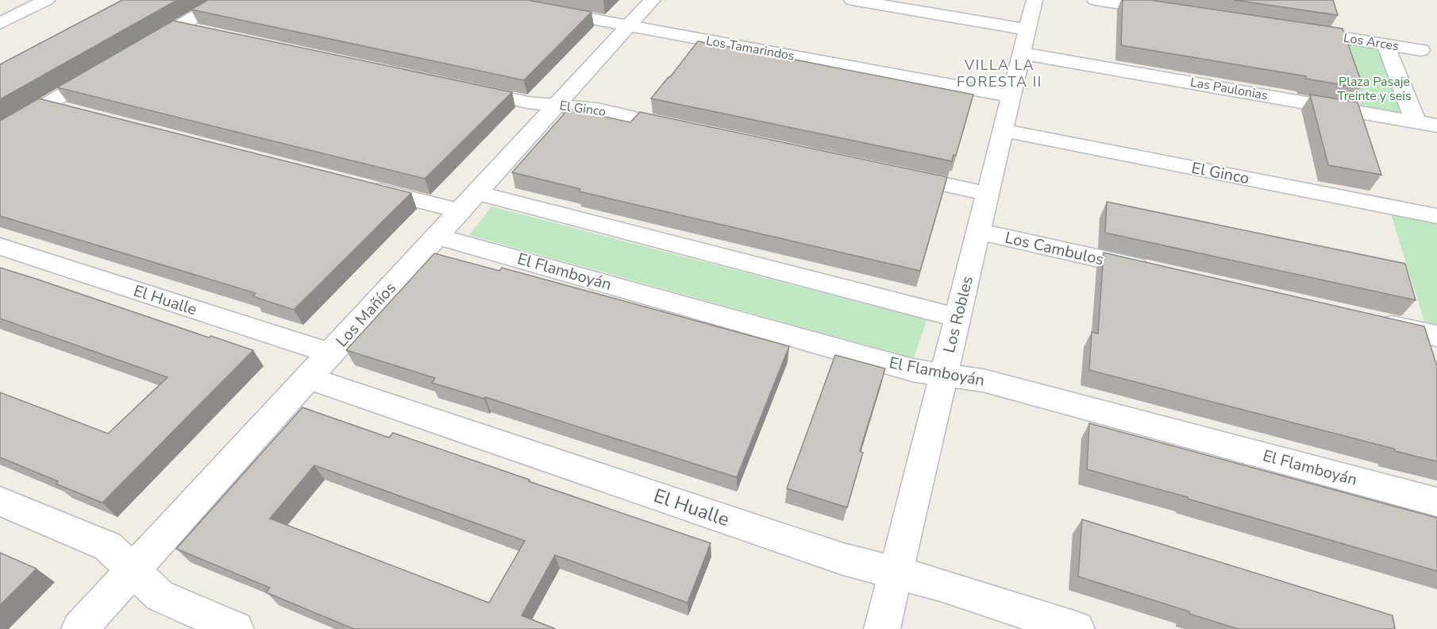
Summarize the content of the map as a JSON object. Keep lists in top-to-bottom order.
{
  "streets": {
    "street": [
      "Los Arces",
      "Los Tamarindos",
      "Las Paulonias",
      "El Ginco",
      "Los Cambulos",
      "El Flamboyán",
      "El Hualle",
      "Los Mañíos",
      "Los Robles"
    ]
  },
  "crossings": [
    ["Los Tamarindos", "Los Mañíos"],
    ["Los Tamarindos", "Los Robles"],
    ["Las Paulonias", "Los Robles"],
    ["El Ginco", "Los Mañíos"],
    ["El Ginco", "Los Robles"],
    ["Los Cambulos", "Los Robles"],
    ["El Flamboyán", "Los Mañíos"],
    ["El Flamboyán", "Los Robles"],
    ["El Hualle", "Los Mañíos"],
    ["El Hualle", "Los Robles"]
  ],
  "districts": ["VILLA LA FORESTA II"],
  "parks": ["Plaza Pasaje Treinte y seis"]
}
